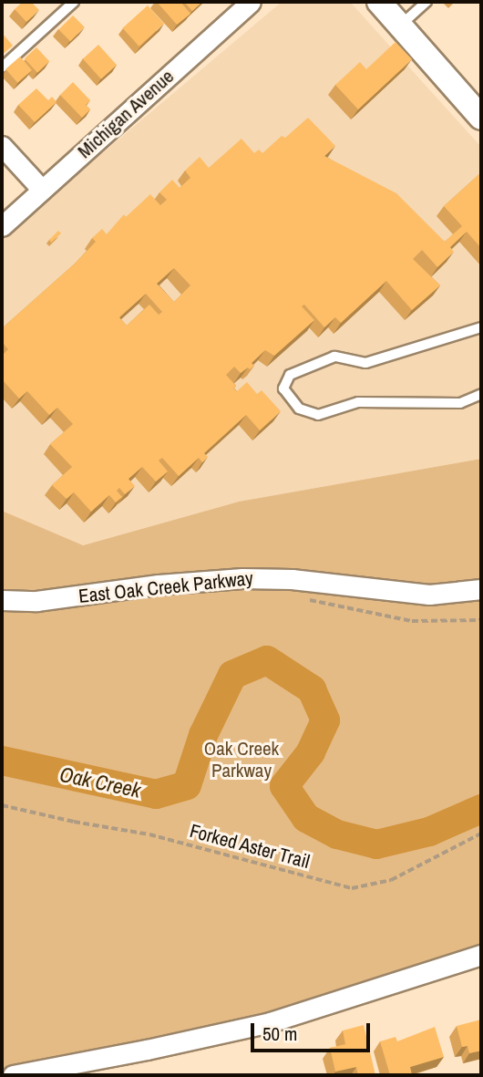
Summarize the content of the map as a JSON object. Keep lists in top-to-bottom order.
{
  "streets": {
    "street": ["Michigan Avenue", "East Oak Creek Parkway"],
    "path": ["Forked Aster Trail"]
  },
  "water": ["Oak Creek"],
  "parks": ["Oak Creek Parkway"],
  "scale_bar": "50 m"
}
